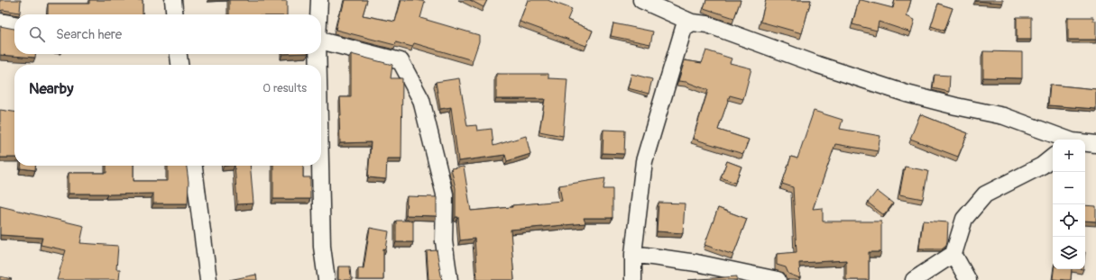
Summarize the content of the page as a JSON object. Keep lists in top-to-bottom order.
{
  "page": {
    "search": "Search here",
    "heading": ["Nearby", "0 results"],
    "map_buttons": ["+", "−"]
  }
}
